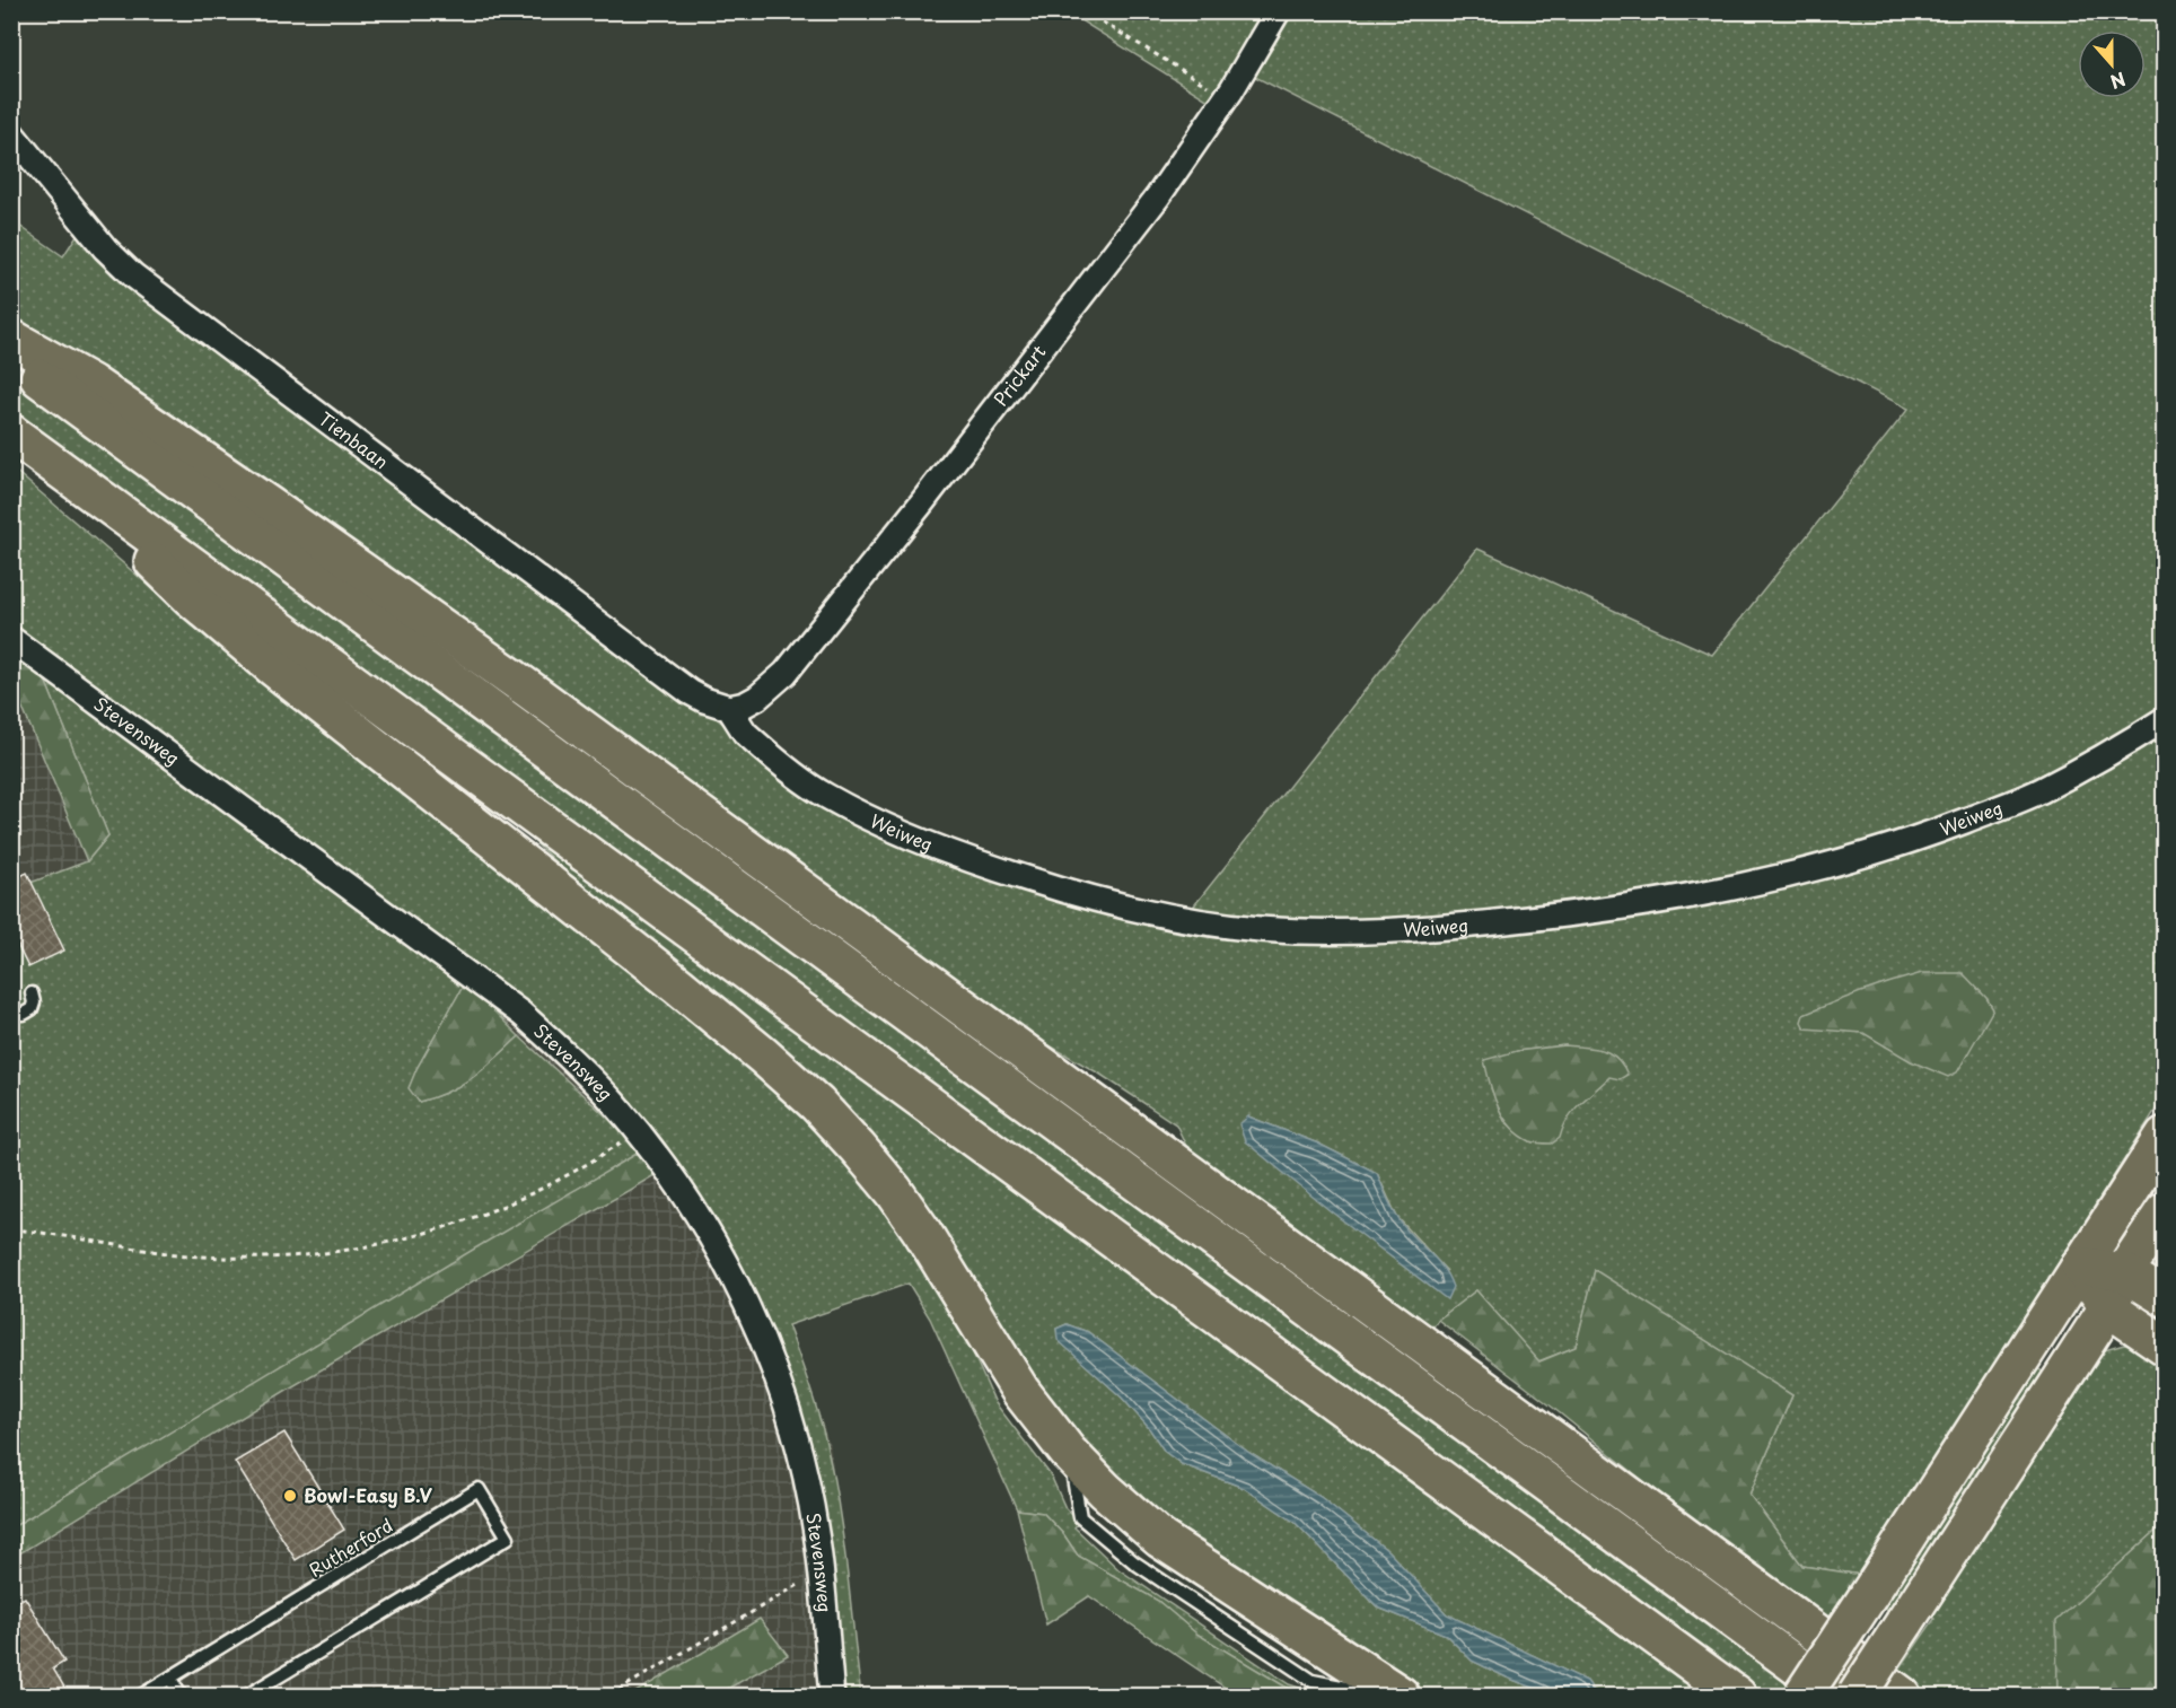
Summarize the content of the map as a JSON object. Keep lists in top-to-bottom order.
{
  "streets": {
    "street": [
      "Prickart",
      "Tienbaan",
      "Stevensweg",
      "Weiweg"
    ],
    "lane": ["Rutherford"]
  },
  "crossings": [
    ["Prickart", "Tienbaan"],
    ["Prickart", "Weiweg"],
    ["Tienbaan", "Weiweg"]
  ],
  "places": ["Bowl-Easy B.V"],
  "north": "bottom"
}
